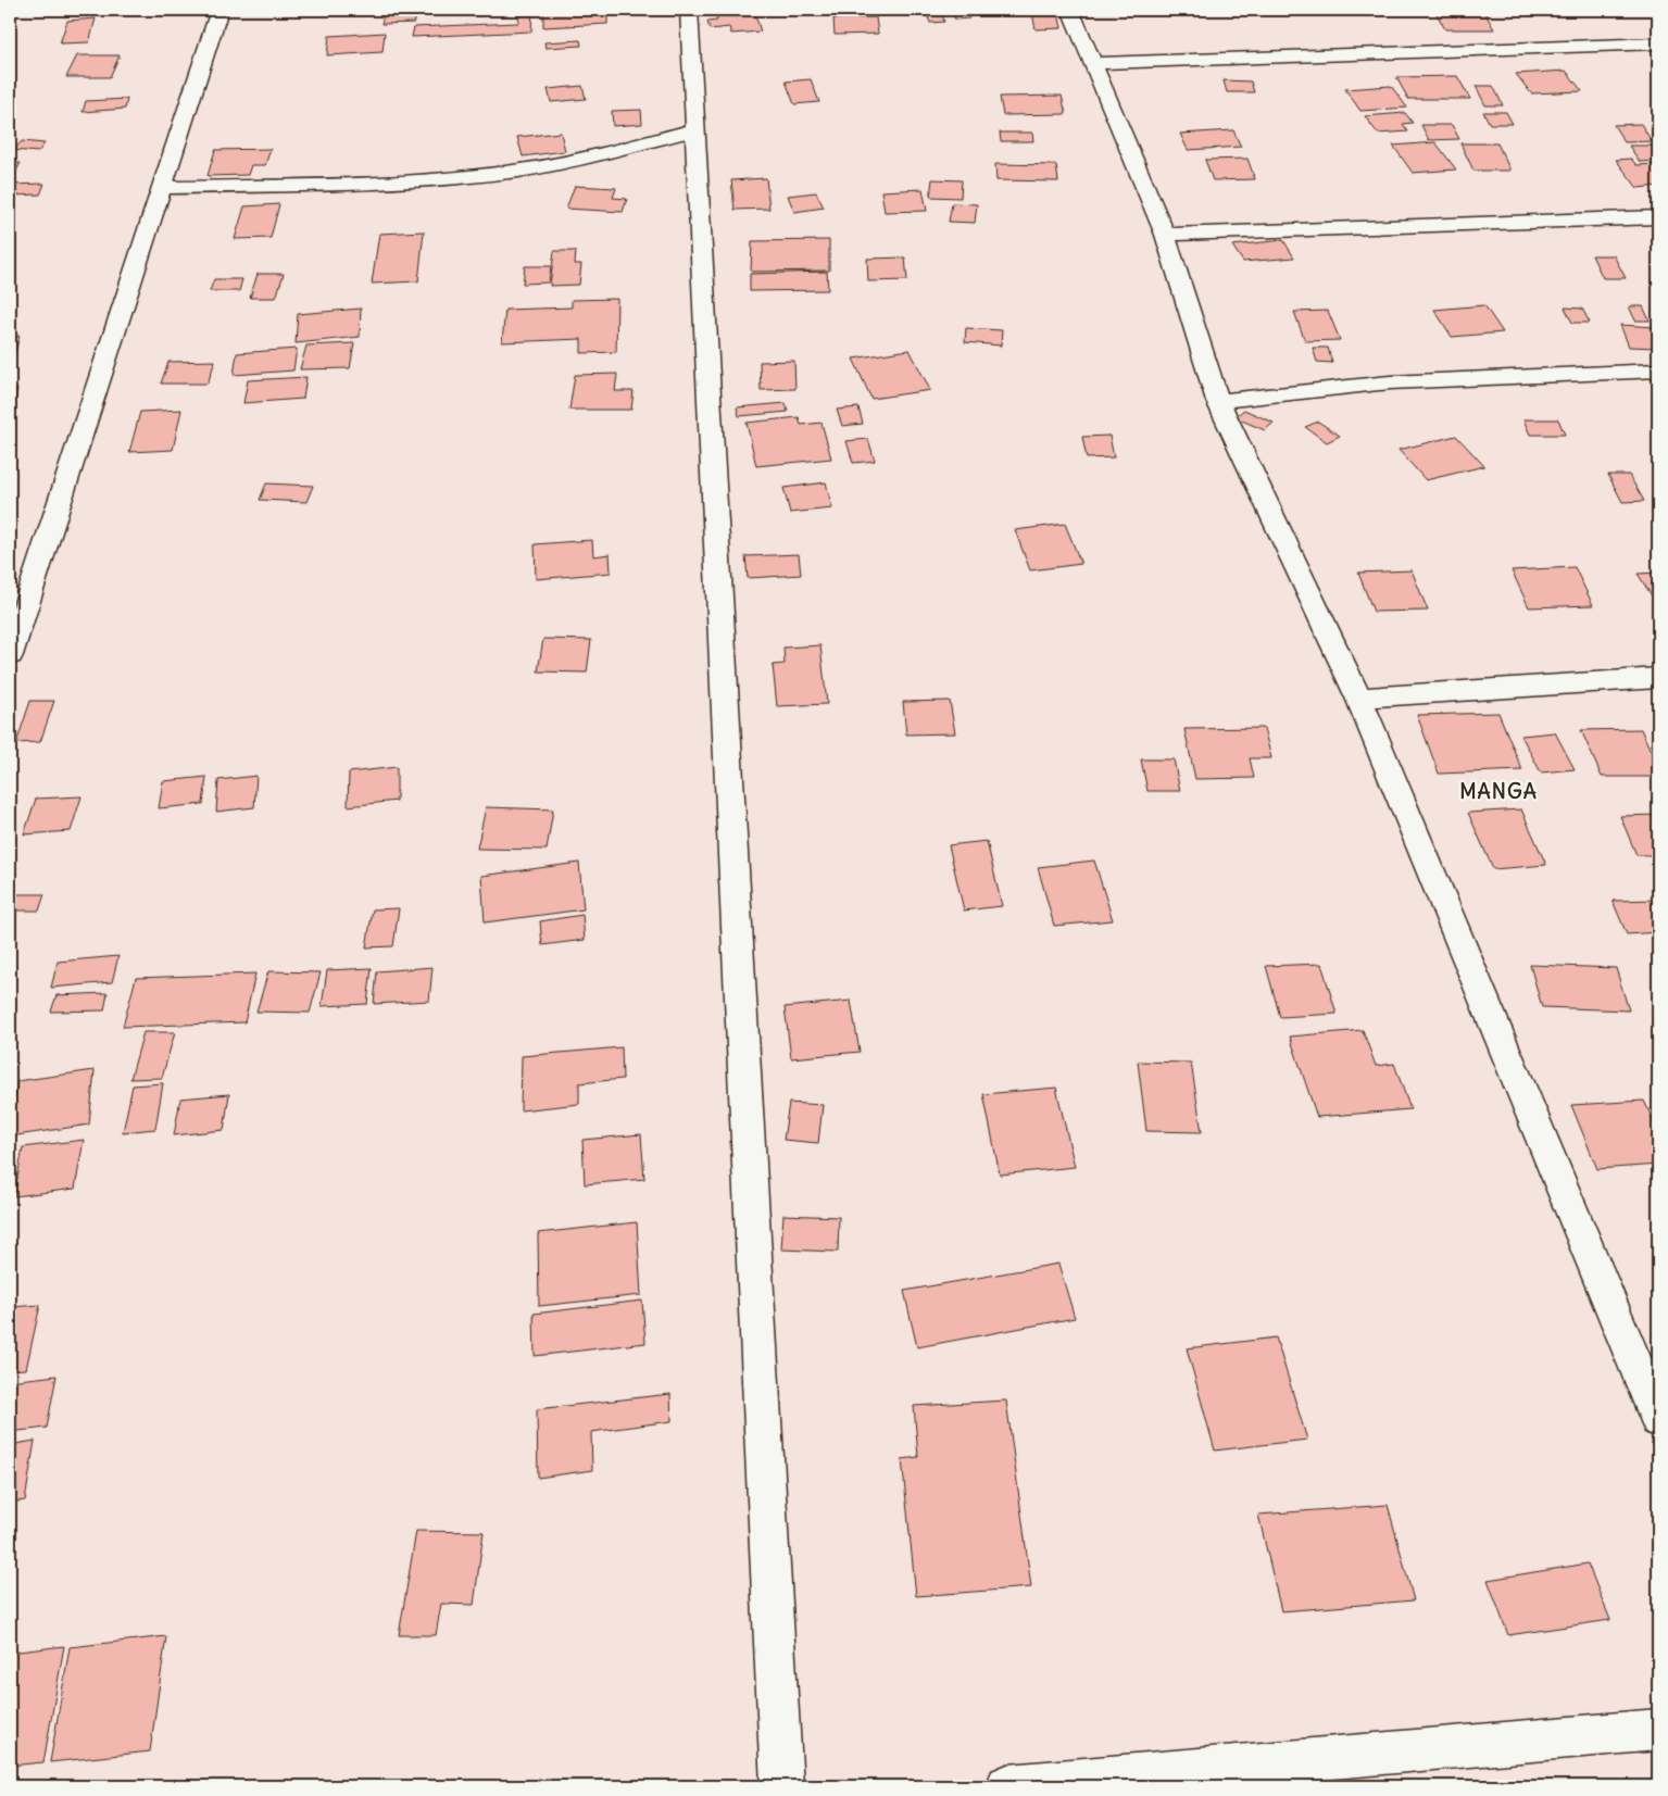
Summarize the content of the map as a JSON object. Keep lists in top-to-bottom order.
{
  "districts": ["MANGA"]
}
